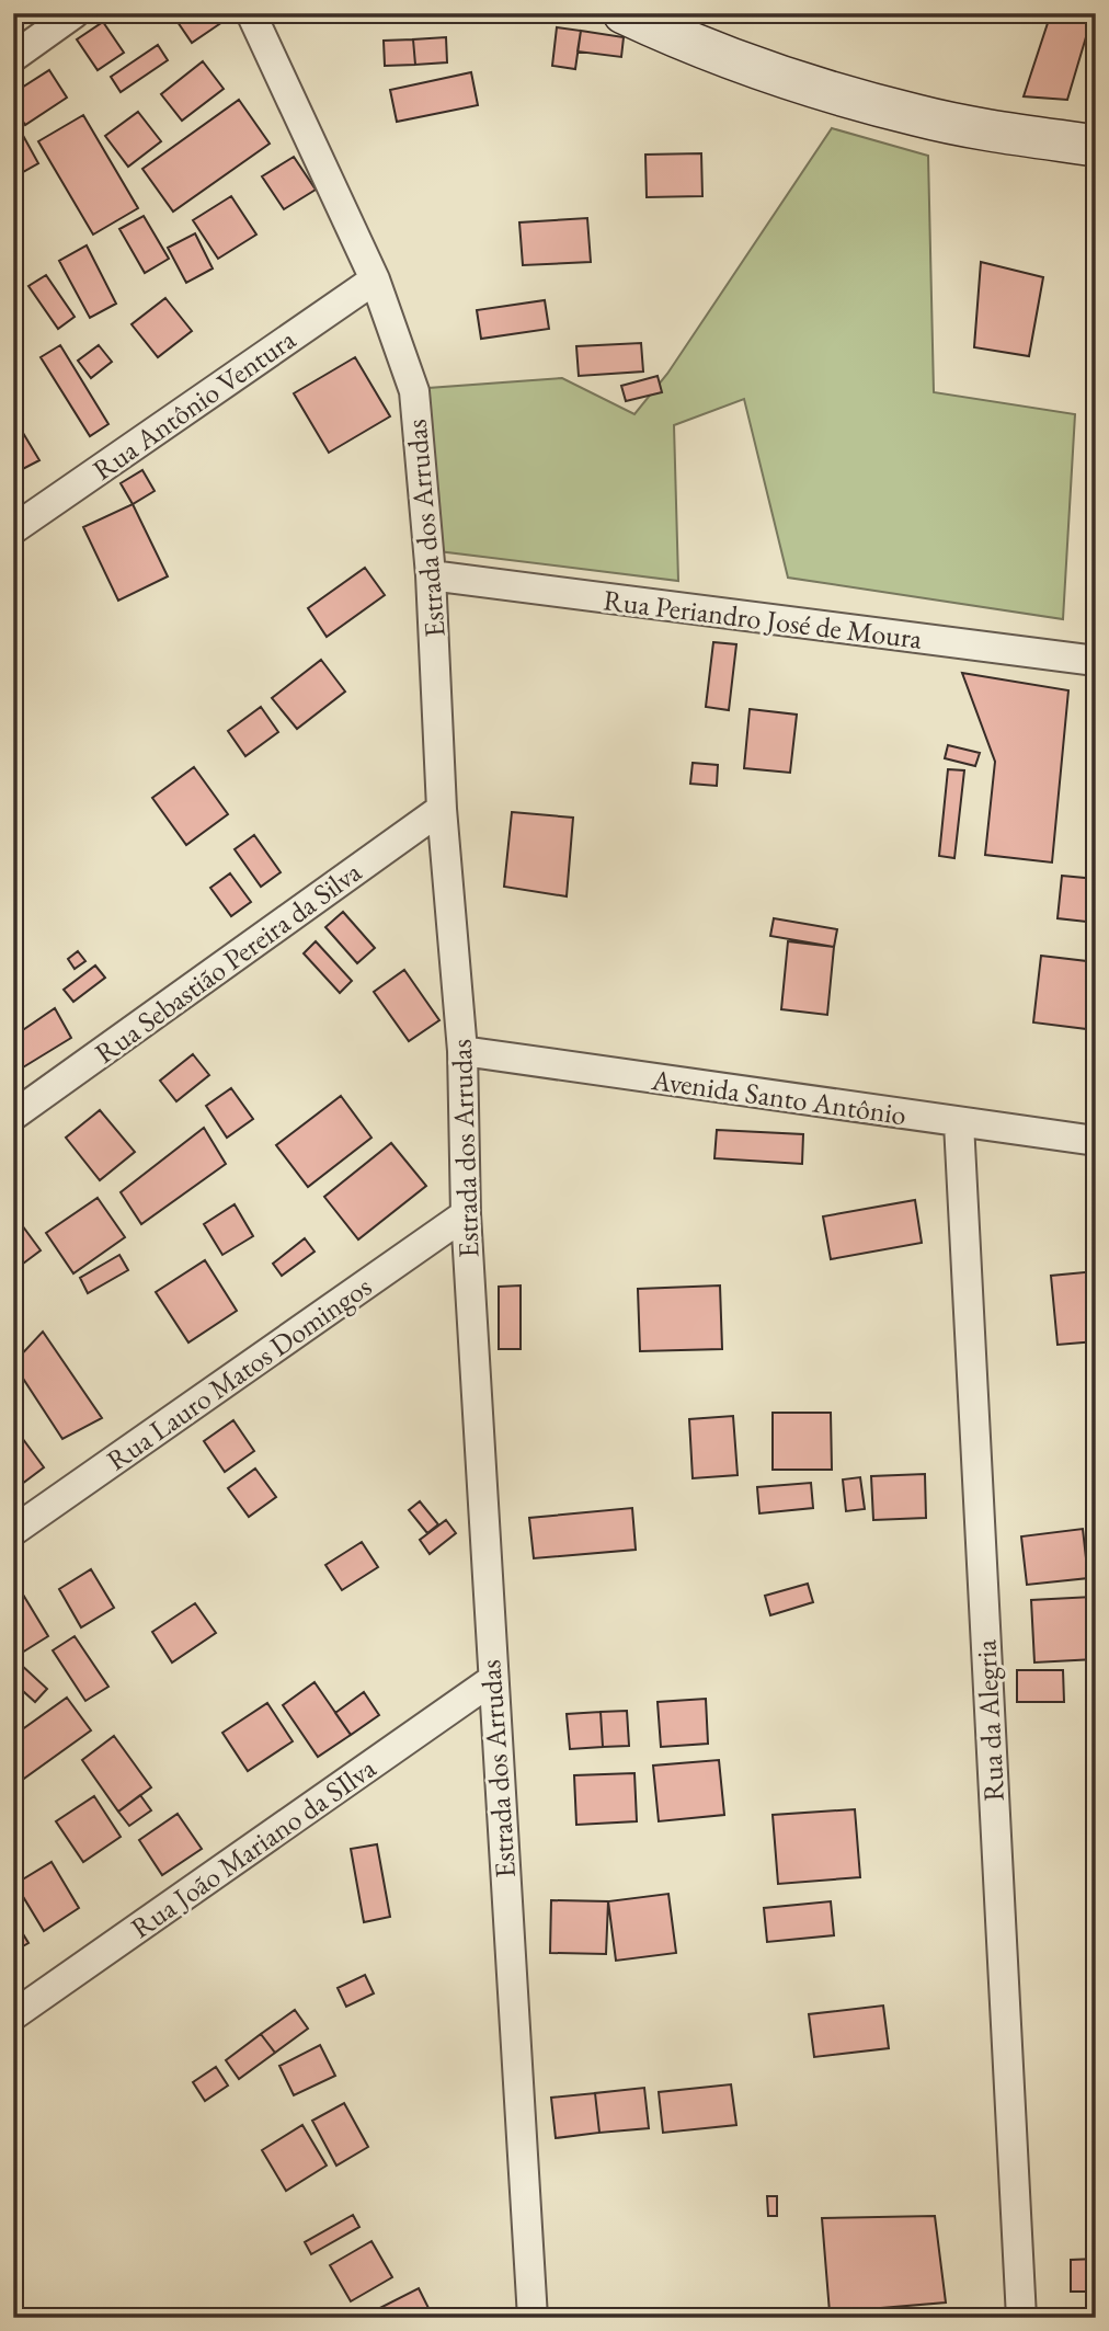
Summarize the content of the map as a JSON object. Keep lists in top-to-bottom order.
{
  "streets": {
    "street": [
      "Rua Antônio Ventura",
      "Estrada dos Arrudas",
      "Rua Periandro José de Moura",
      "Rua Sebastião Pereira da Silva",
      "Avenida Santo Antônio",
      "Rua Lauro Matos Domingos",
      "Rua da Alegria",
      "Rua João Mariano da SIlva"
    ]
  },
  "crossings": [
    ["Rua Antônio Ventura", "Estrada dos Arrudas"],
    ["Estrada dos Arrudas", "Rua Periandro José de Moura"],
    ["Estrada dos Arrudas", "Rua Sebastião Pereira da Silva"],
    ["Estrada dos Arrudas", "Avenida Santo Antônio"],
    ["Estrada dos Arrudas", "Rua Lauro Matos Domingos"],
    ["Estrada dos Arrudas", "Rua João Mariano da SIlva"],
    ["Avenida Santo Antônio", "Rua da Alegria"]
  ]
}
